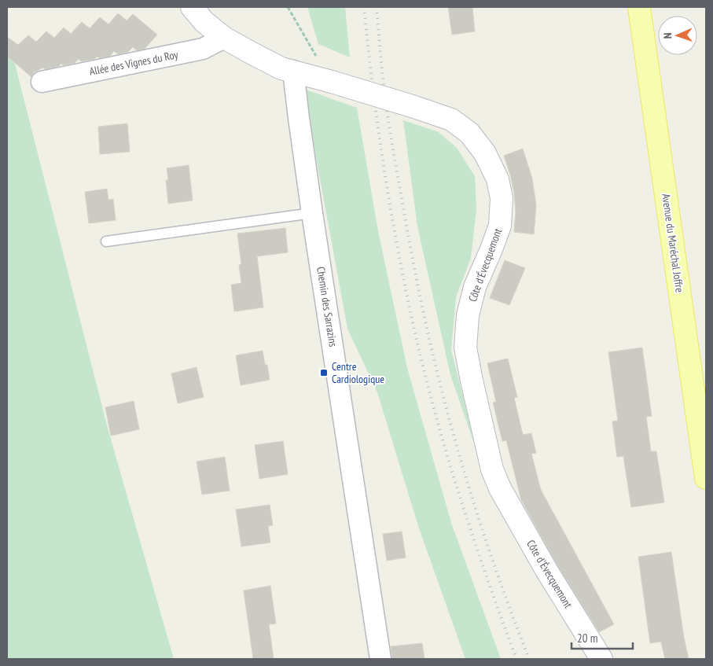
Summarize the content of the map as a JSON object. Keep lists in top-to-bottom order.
{
  "streets": {
    "main road": ["Avenue du Maréchal Joffre"],
    "street": ["Allée des Vignes du Roy", "Côte d'Évecquemont", "Chemin des Sarrazins"]
  },
  "crossings": [
    ["Allée des Vignes du Roy", "Côte d'Évecquemont"],
    ["Côte d'Évecquemont", "Chemin des Sarrazins"]
  ],
  "places": {
    "transit": ["Centre Cardiologique"]
  },
  "scale_bar": "20 m",
  "north": "left"
}
